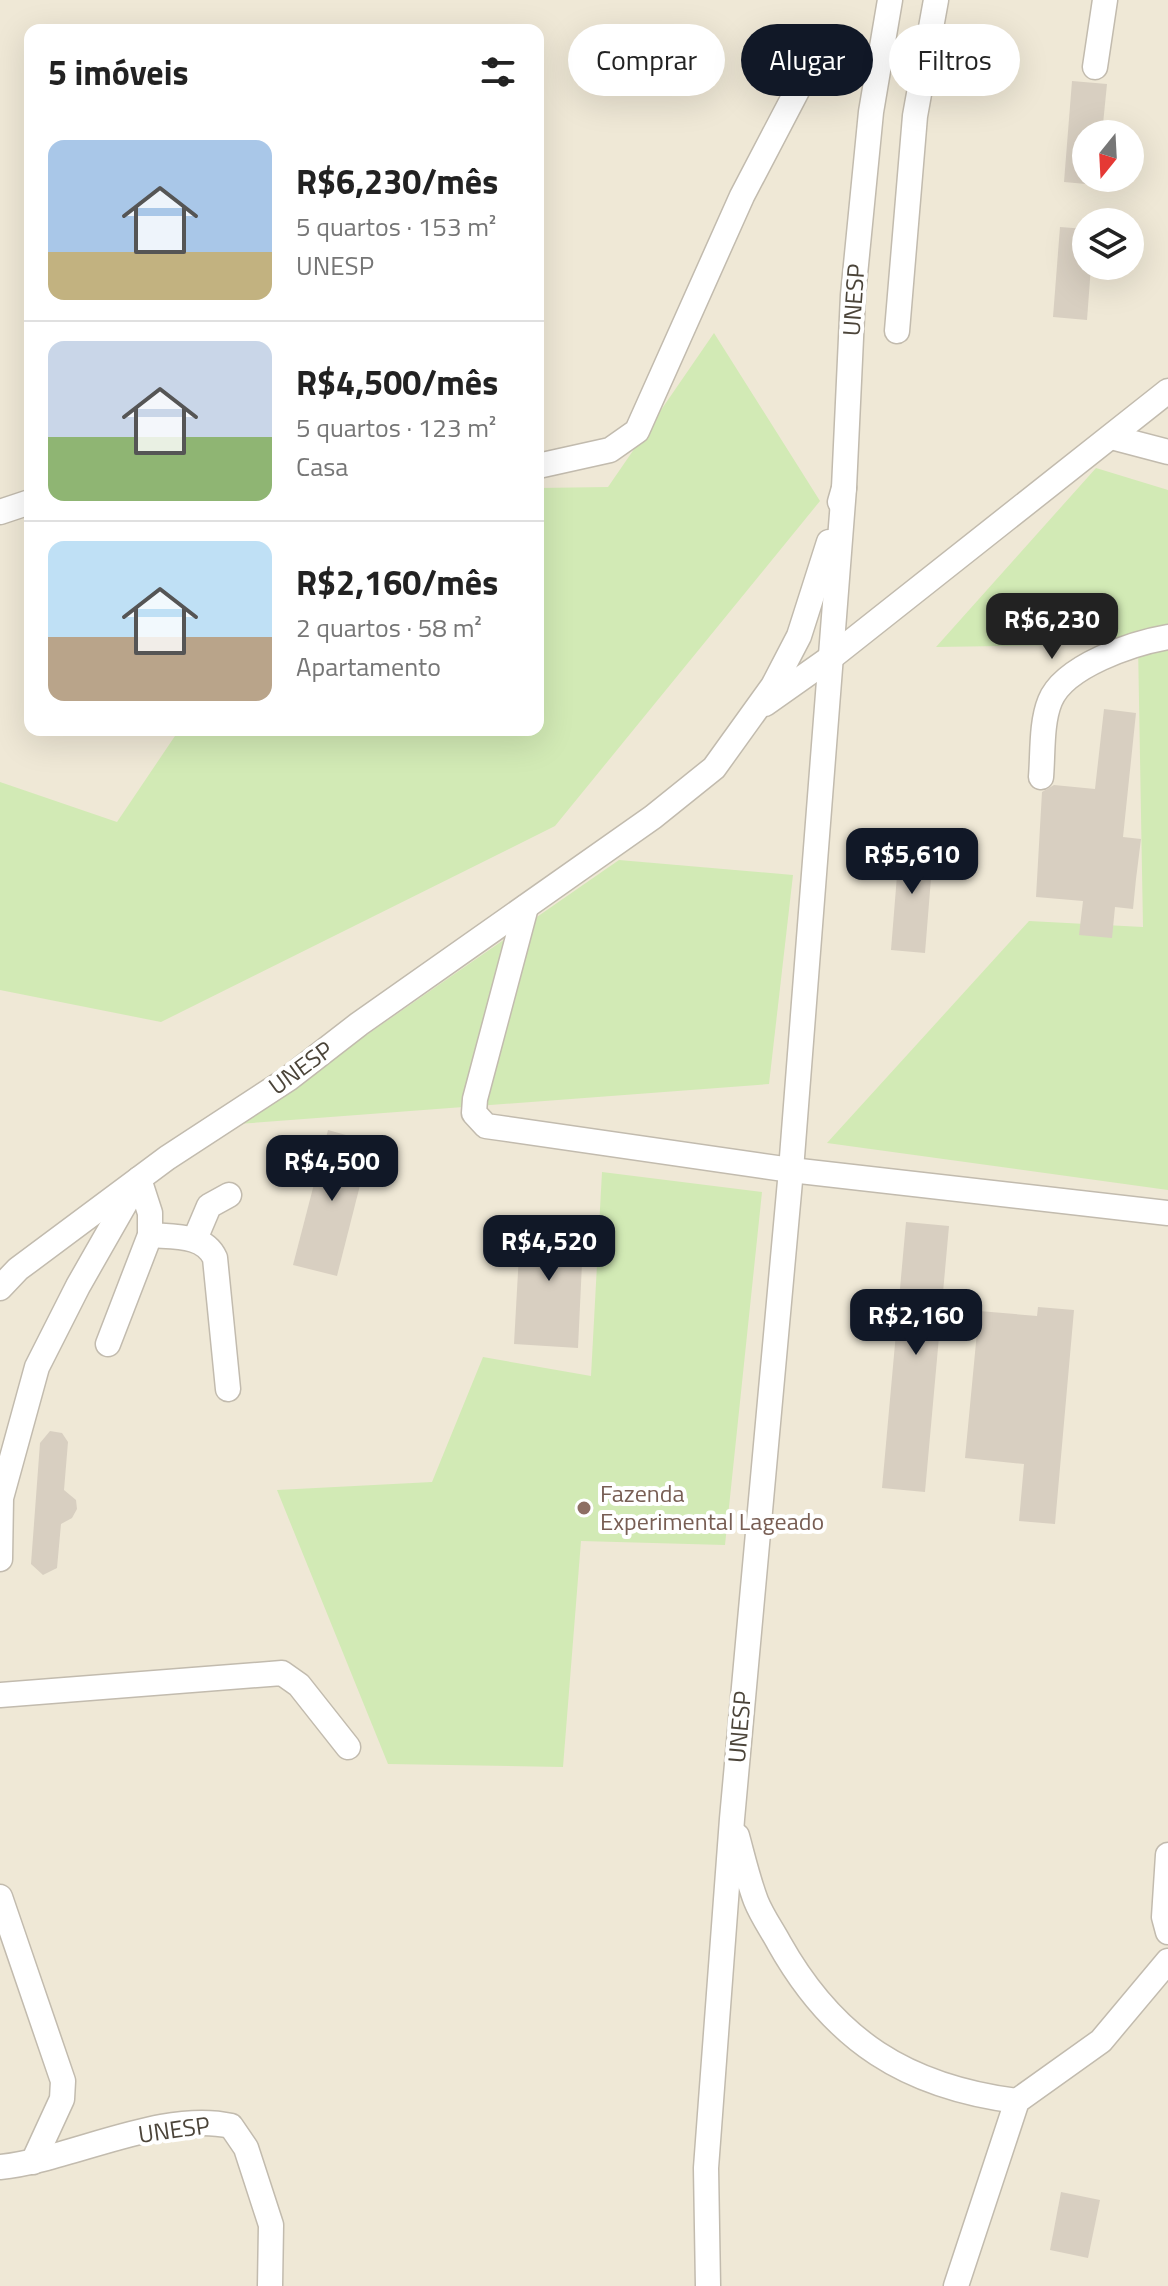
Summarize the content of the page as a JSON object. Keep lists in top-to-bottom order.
{
  "streets": {
    "street": ["UNESP"]
  },
  "places": ["Fazenda Experimental Lageado"],
  "north": "bottom",
  "page": {
    "chip": ["Comprar", "Alugar", "Filtros"],
    "heading": "5 imóveis",
    "list": [
      {
        "name": "R$6,230/mês",
        "note": "5 quartos · 153 m² · UNESP"
      },
      {
        "name": "R$4,500/mês",
        "note": "5 quartos · 123 m² · Casa"
      },
      {
        "name": "R$2,160/mês",
        "note": "2 quartos · 58 m² · Apartamento"
      }
    ],
    "price": [
      "R$6,230",
      "R$5,610",
      "R$4,500",
      "R$4,520",
      "R$2,160"
    ]
  }
}
